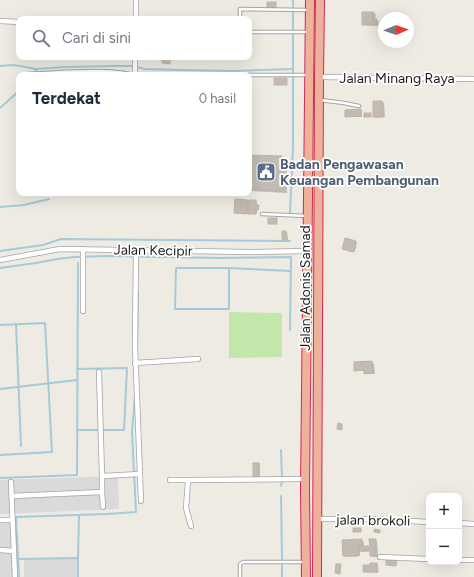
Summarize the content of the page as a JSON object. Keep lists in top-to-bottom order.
{
  "streets": {
    "highway": ["Jalan Adonis Samad"],
    "street": ["Jalan Minang Raya", "Jalan Kecipir", "jalan brokoli"]
  },
  "crossings": [
    ["Jalan Minang Raya", "Jalan Adonis Samad"],
    ["Jalan Adonis Samad", "jalan brokoli"]
  ],
  "places": {
    "public building": ["Badan Pengawasan Keuangan Pembangunan"]
  },
  "north": "right",
  "page": {
    "search": "Cari di sini",
    "heading": ["Terdekat", "0 hasil"],
    "map_buttons": ["+", "−"]
  }
}
